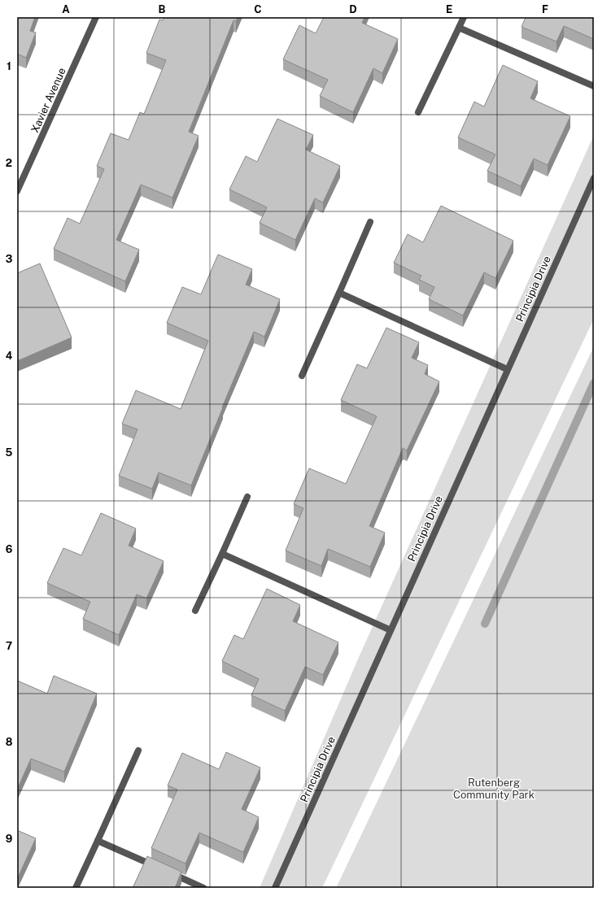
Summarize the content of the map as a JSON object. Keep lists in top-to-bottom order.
{
  "streets": {
    "street": ["Xavier Avenue", "Principia Drive"]
  },
  "parks": ["Rutenberg Community Park"],
  "grid": {
    "columns": [
      "A",
      "B",
      "C",
      "D",
      "E",
      "F"
    ],
    "rows": [
      "1",
      "2",
      "3",
      "4",
      "5",
      "6",
      "7",
      "8",
      "9"
    ]
  }
}
